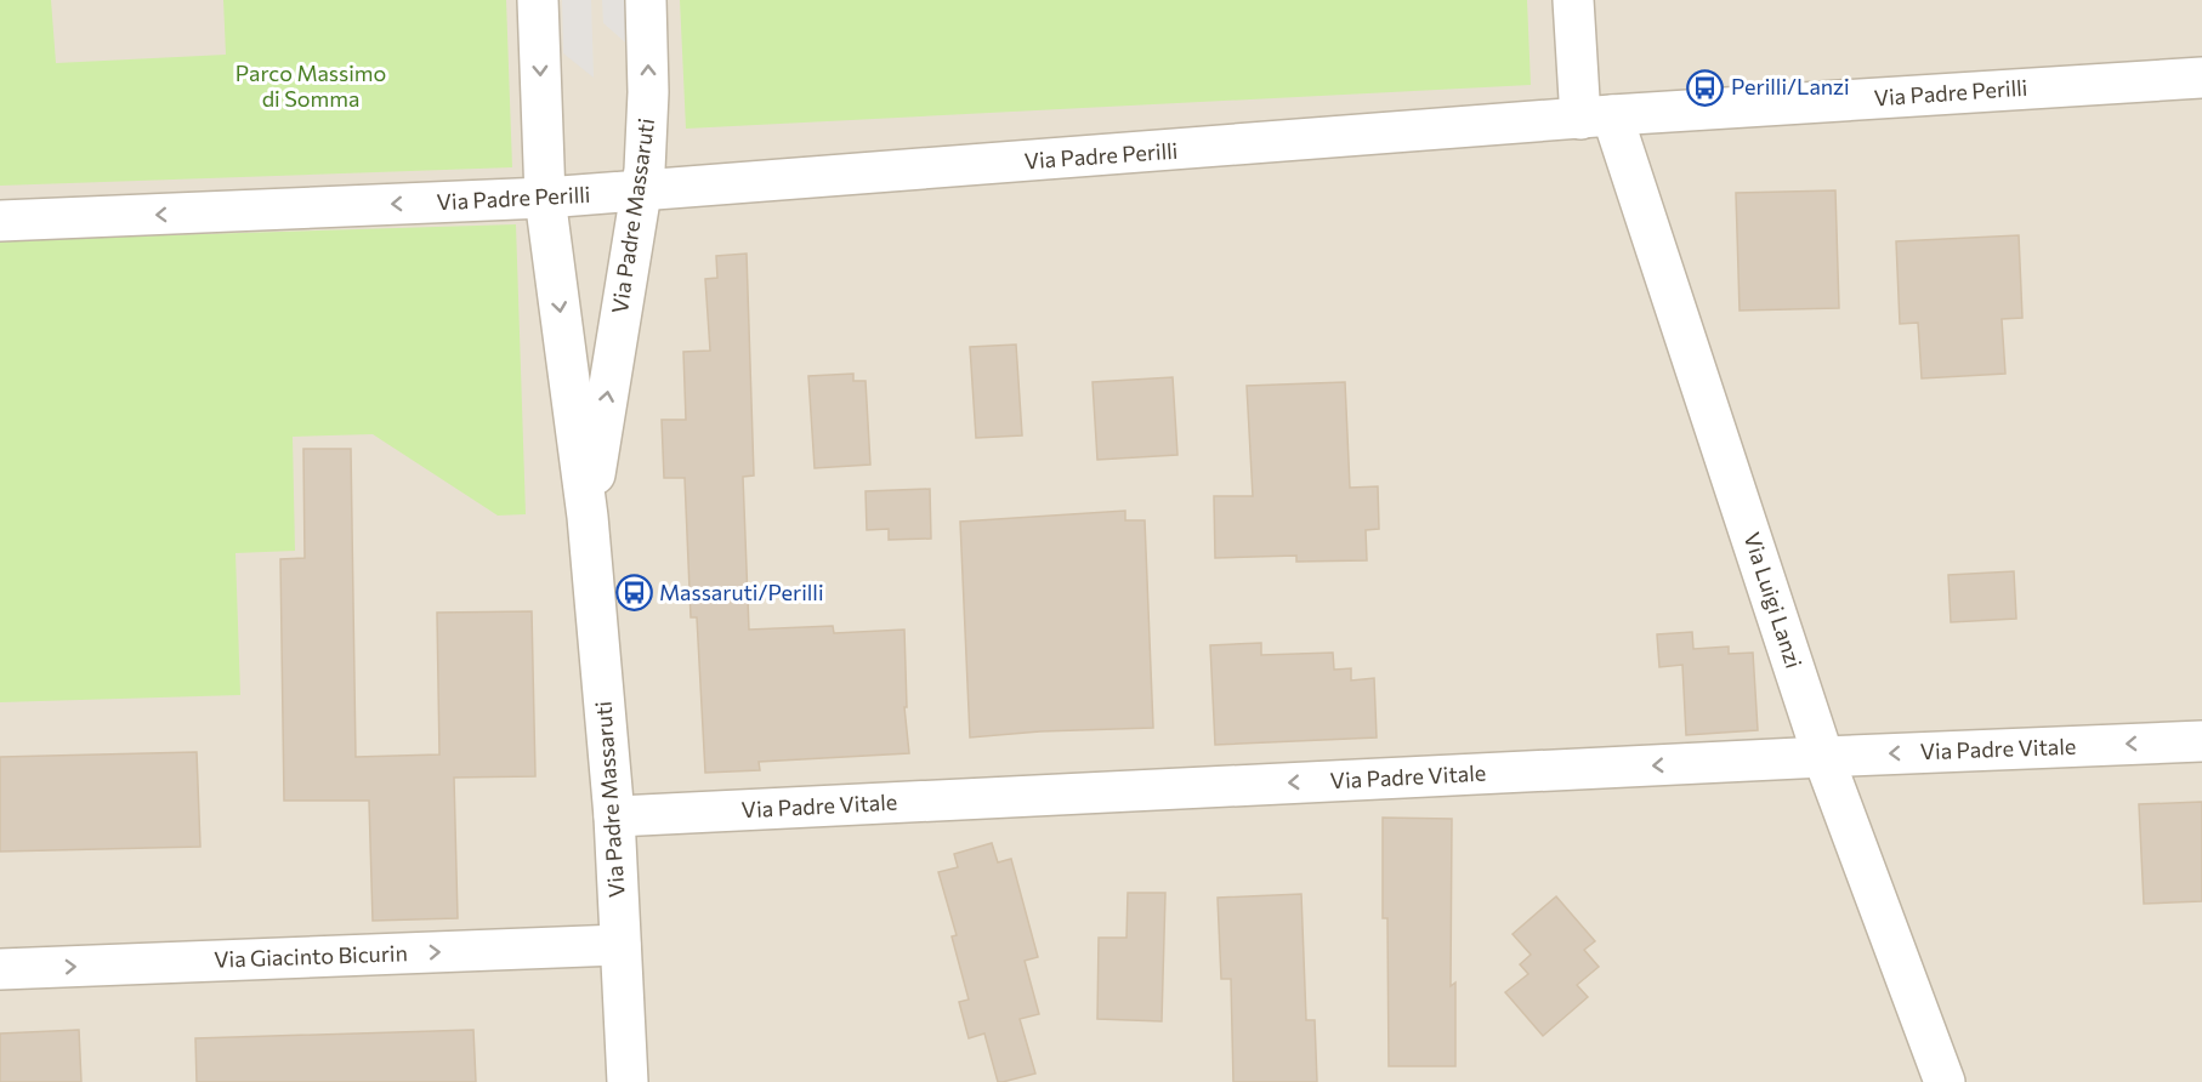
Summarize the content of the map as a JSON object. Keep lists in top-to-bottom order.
{
  "streets": {
    "street": [
      "Via Padre Perilli",
      "Via Padre Massaruti",
      "Via Luigi Lanzi",
      "Via Padre Vitale",
      "Via Giacinto Bicurin"
    ]
  },
  "crossings": [
    ["Via Padre Perilli", "Via Padre Massaruti"],
    ["Via Padre Perilli", "Via Luigi Lanzi"],
    ["Via Padre Massaruti", "Via Padre Vitale"],
    ["Via Padre Massaruti", "Via Giacinto Bicurin"],
    ["Via Luigi Lanzi", "Via Padre Vitale"]
  ],
  "one_way": ["Via Padre Vitale", "Via Giacinto Bicurin"],
  "parks": ["Parco Massimo di Somma"],
  "places": {
    "bus stop": ["Perilli/Lanzi", "Massaruti/Perilli"]
  }
}
